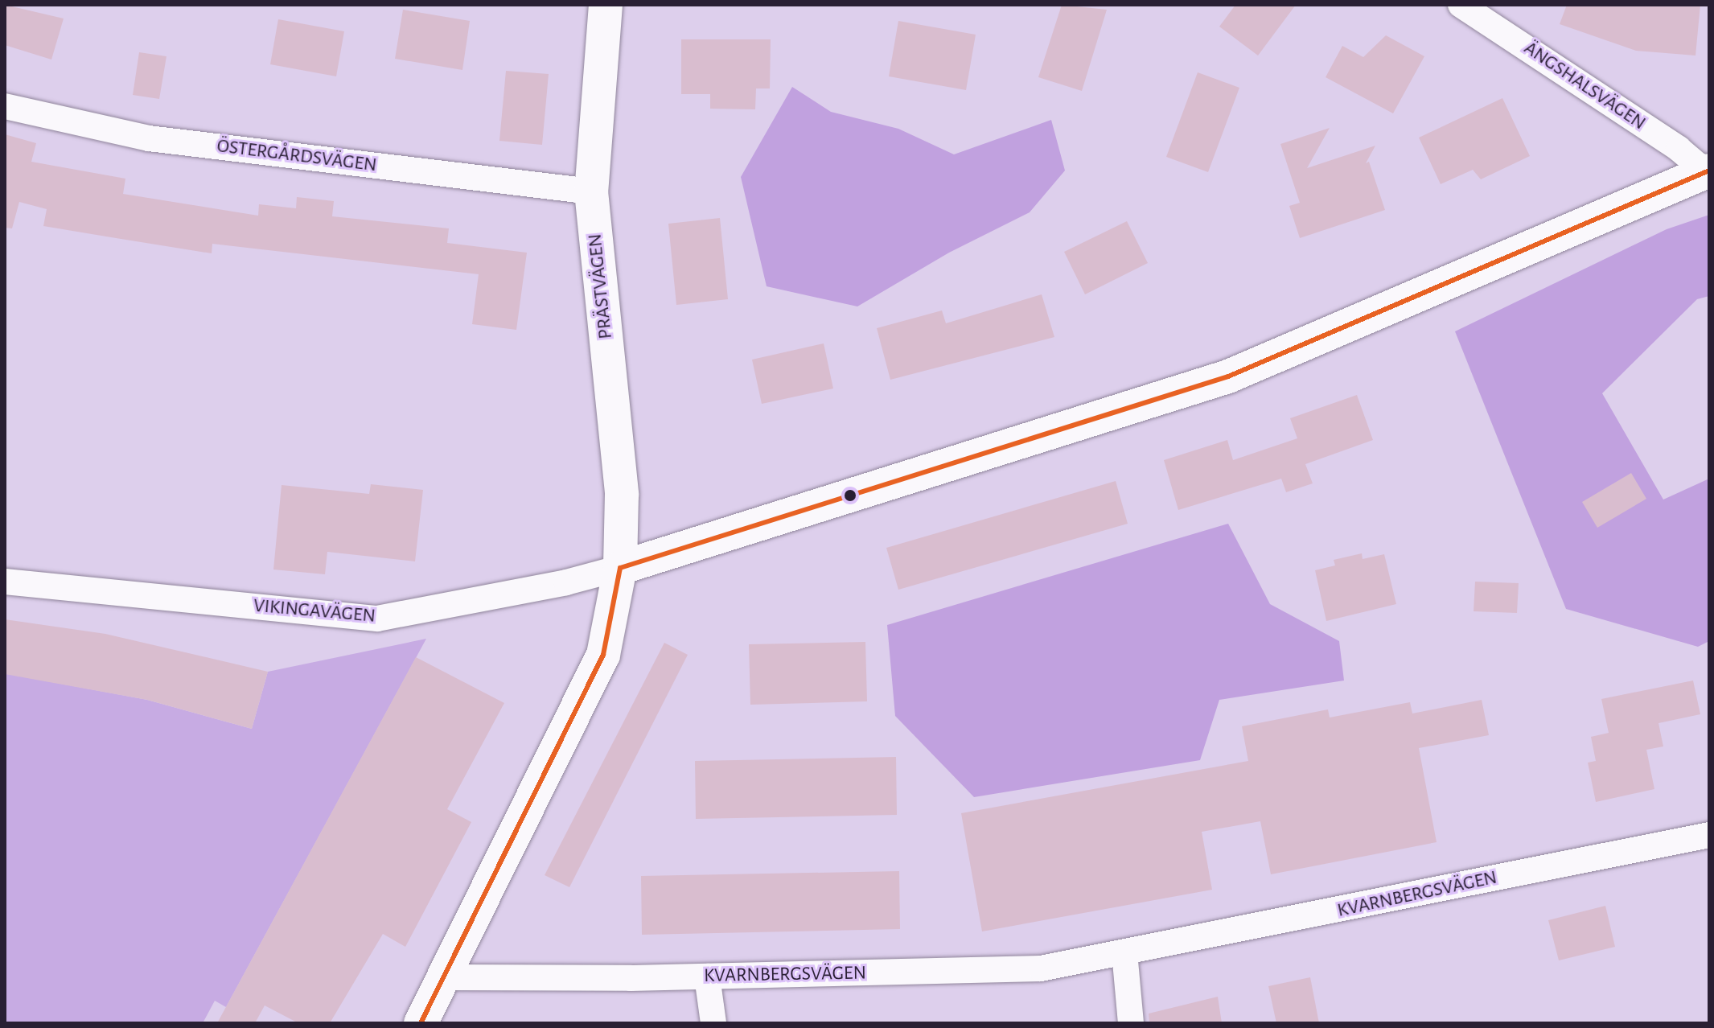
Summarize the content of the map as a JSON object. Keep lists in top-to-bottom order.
{
  "streets": {
    "street": [
      "ÄNGSHALSVÄGEN",
      "ÖSTERGÅRDSVÄGEN",
      "PRÄSTVÄGEN",
      "VIKINGAVÄGEN",
      "KVARNBERGSVÄGEN"
    ]
  },
  "crossings": [
    ["ÖSTERGÅRDSVÄGEN", "PRÄSTVÄGEN"],
    ["PRÄSTVÄGEN", "VIKINGAVÄGEN"],
    ["PRÄSTVÄGEN", "KVARNBERGSVÄGEN"]
  ]
}
